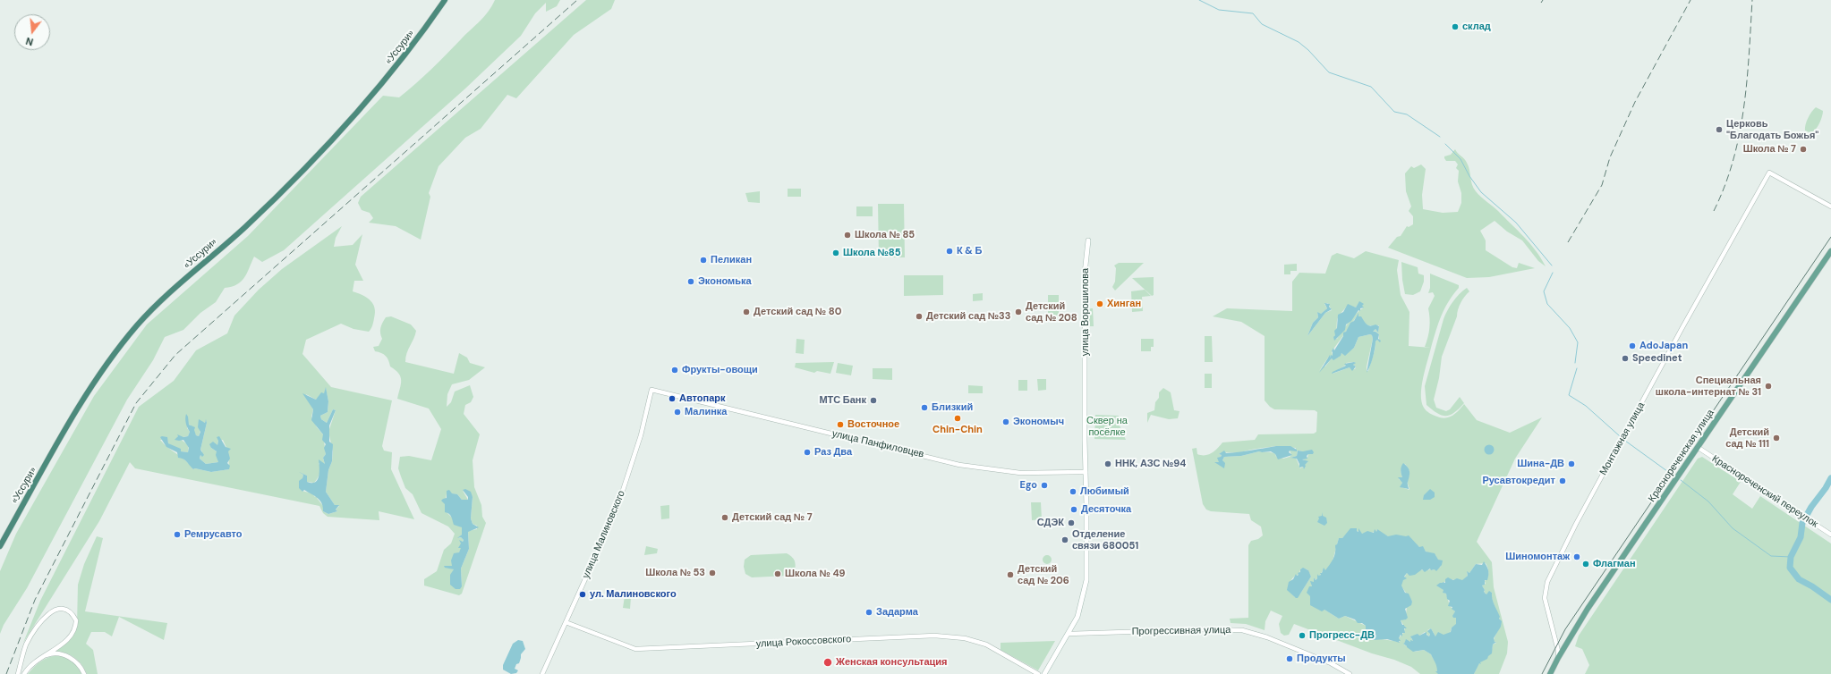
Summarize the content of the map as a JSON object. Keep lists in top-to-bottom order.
{
  "streets": {
    "highway": ["«Уссури»"],
    "main road": ["улица Ворошилова", "Краснореченская улица"],
    "street": [
      "Монтажная улица",
      "улица Панфиловцев",
      "Краснореченский переулок",
      "улица Малиновского",
      "Прогрессивная улица",
      "улица Рокоссовского"
    ]
  },
  "crossings": [
    ["улица Ворошилова", "улица Панфиловцев"],
    ["улица Ворошилова", "Прогрессивная улица"],
    ["Монтажная улица", "Краснореченская улица"],
    ["улица Панфиловцев", "улица Малиновского"],
    ["Краснореченская улица", "Краснореченский переулок"],
    ["улица Малиновского", "улица Рокоссовского"]
  ],
  "parks": ["Сквер на посёлке"],
  "places": [
    "склад",
    "Церковь \"Благодать Божья\"",
    "Школа № 7",
    "Школа № 85",
    "К & Б",
    "Школа №85",
    "Пеликан",
    "Экономька",
    "Хинган",
    "Детский сад № 80",
    "Детский сад № 208",
    "Детский сад №33",
    "AdoJapan",
    "Speedinet",
    "Фрукты-овощи",
    "Специальная школа-интернат № 31",
    "Автопарк",
    "МТС Банк",
    "Близкий",
    "Малинка",
    "Chin-Chin",
    "Экономыч",
    "Восточное",
    "Детский сад № 111",
    "Раз Два",
    "ННК, АЗС №94",
    "Шина-ДВ",
    "Русавтокредит",
    "Ego",
    "Любимый",
    "Десяточка",
    "Детский сад № 7",
    "СДЭК",
    "Ремрусавто",
    "Отделение связи 680051",
    "Шиномонтаж",
    "Флагман",
    "Школа № 53",
    "Школа № 49",
    "Детский сад № 206",
    "ул. Малиновского",
    "Задарма",
    "Прогресс-ДВ",
    "Продукты",
    "Женская консультация"
  ],
  "north": "bottom"
}
